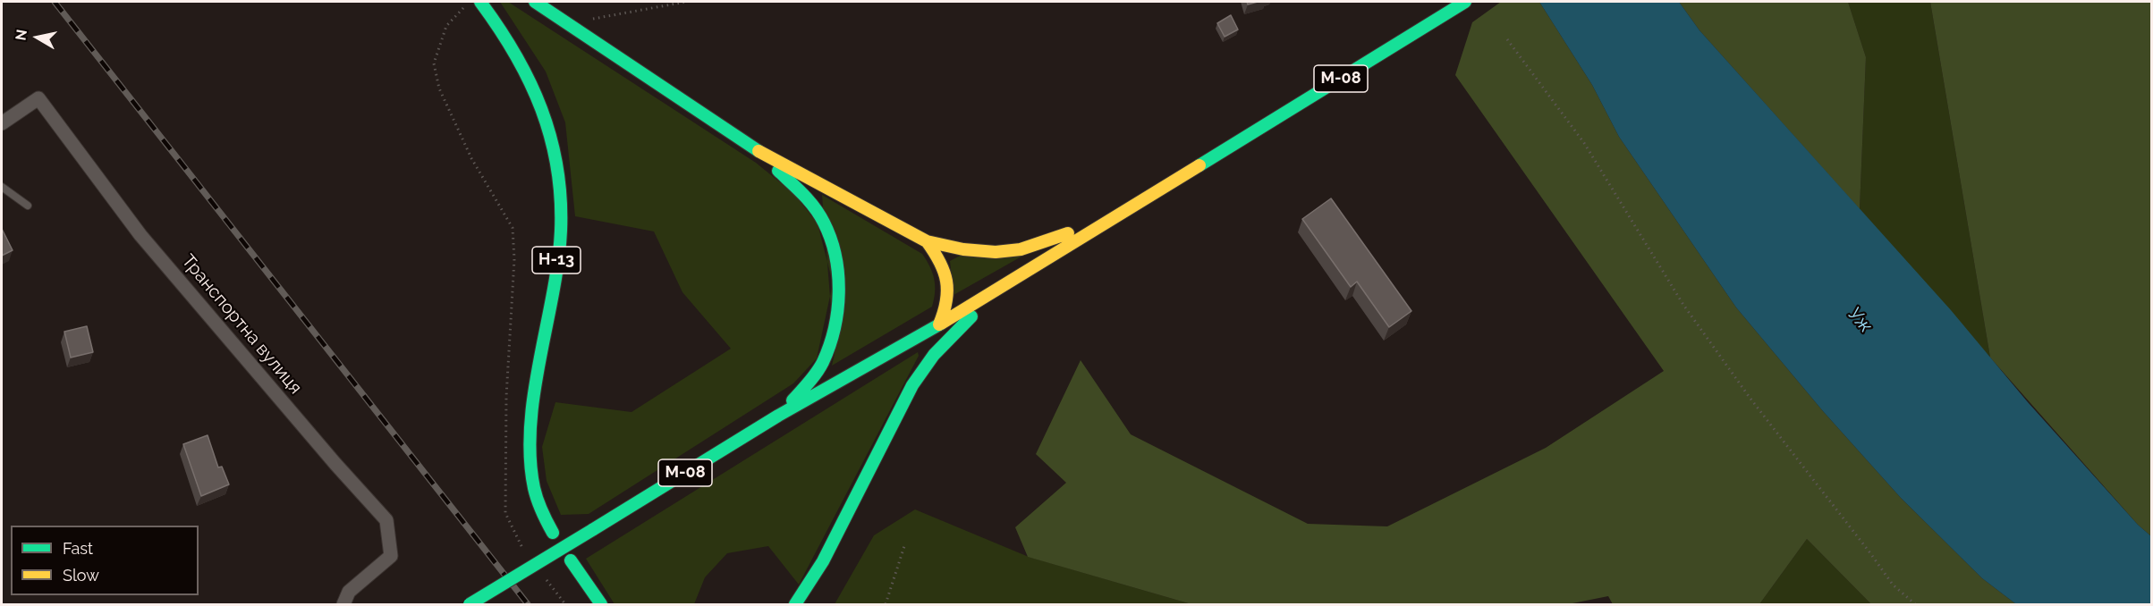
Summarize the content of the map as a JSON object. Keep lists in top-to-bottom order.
{
  "streets": {
    "main road": ["М-08", "Н-13"],
    "street": ["Транспортна вулиця"]
  },
  "water": ["Уж"],
  "legend": ["Fast", "Slow"],
  "north": "left"
}
